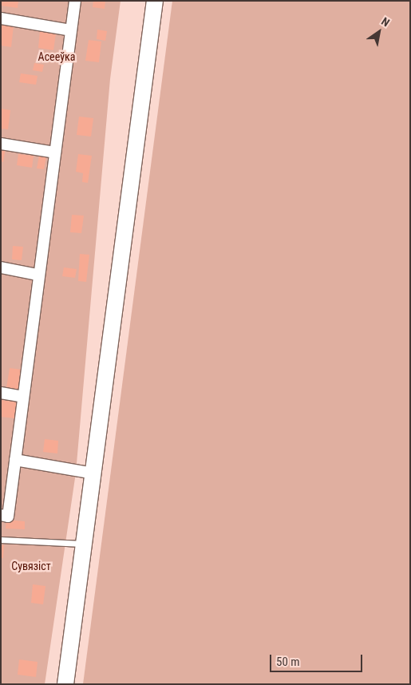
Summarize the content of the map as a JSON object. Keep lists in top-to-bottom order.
{
  "parks": ["Асееўка", "Сувязіст"],
  "scale_bar": "50 m",
  "north": "top right"
}
